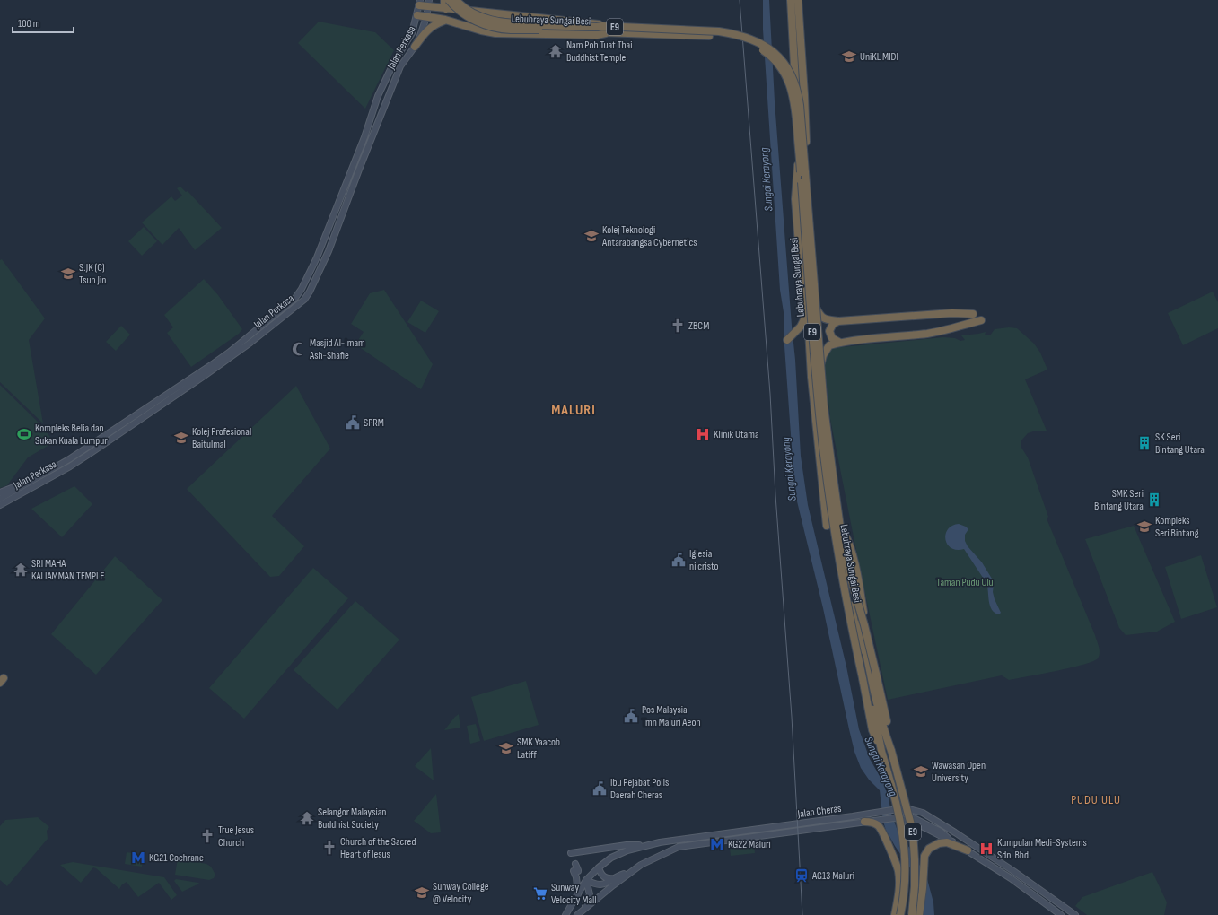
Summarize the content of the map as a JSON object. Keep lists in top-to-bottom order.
{
  "streets": {
    "highway": ["Lebuhraya Sungai Besi", "E9"],
    "main road": ["Jalan Perkasa", "Jalan Cheras"]
  },
  "crossings": [
    ["Lebuhraya Sungai Besi", "E9"]
  ],
  "districts": ["MALURI", "PUDU ULU"],
  "water": ["Sungai Kerayong"],
  "parks": ["Taman Pudu Ulu"],
  "places": {
    "temple": ["Nam Poh Tuat Thai Buddhist Temple", "SRI MAHA KALIAMMAN TEMPLE", "Selangor Malaysian Buddhist Society"],
    "school or university": [
      "UniKL MIDI",
      "Kolej Teknologi Antarabangsa Cybernetics",
      "S.JK (C) Tsun Jin",
      "Kolej Profesional Baitulmal",
      "Kompleks Seri Bintang",
      "SMK Yaacob Latiff",
      "Wawasan Open University",
      "Sunway College @ Velocity"
    ],
    "church": ["ZBCM", "True Jesus Church", "Church of the Sacred Heart of Jesus"],
    "mosque": ["Masjid Al-Imam Ash-Shafie"],
    "public building": [
      "SPRM",
      "Iglesia ni cristo",
      "Pos Malaysia Tmn Maluri Aeon",
      "Ibu Pejabat Polis Daerah Cheras"
    ],
    "sports": ["Kompleks Belia dan Sukan Kuala Lumpur"],
    "hospital": ["Klinik Utama", "Kumpulan Medi-Systems Sdn. Bhd."],
    "building": ["SK Seri Bintang Utara", "SMK Seri Bintang Utara"],
    "metro station": ["KG22 Maluri", "KG21 Cochrane"],
    "station": ["AG13 Maluri"],
    "supermarket": ["Sunway Velocity Mall"]
  },
  "scale_bar": "100 m"
}
